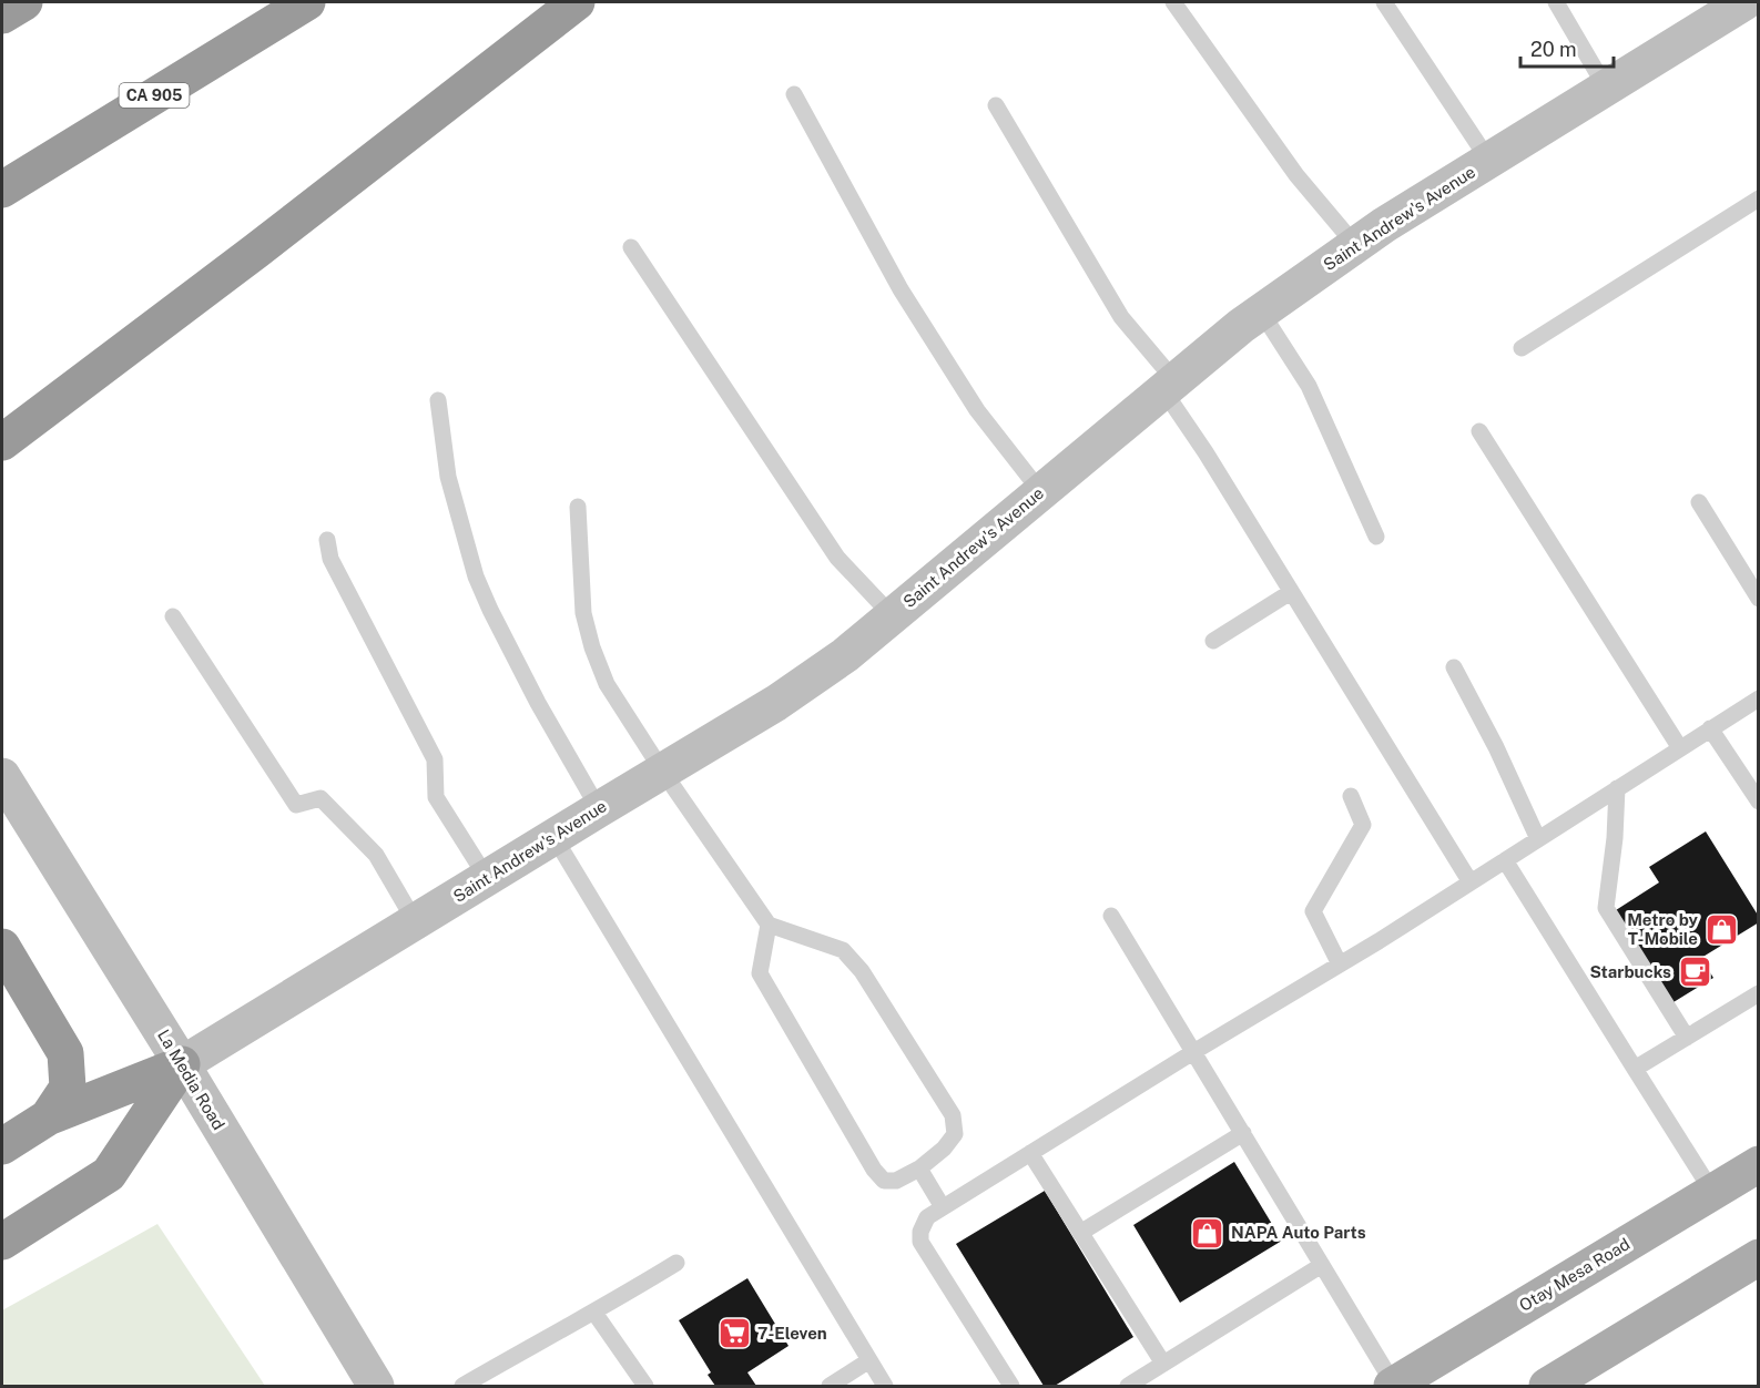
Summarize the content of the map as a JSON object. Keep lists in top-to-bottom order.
{
  "streets": {
    "highway": ["CA 905"],
    "main road": ["Otay Mesa Road"],
    "street": ["Saint Andrew's Avenue", "La Media Road"]
  },
  "crossings": [
    ["Saint Andrew's Avenue", "La Media Road"]
  ],
  "places": {
    "shop": ["Metro by T-Mobile", "NAPA Auto Parts"],
    "cafe": ["Starbucks"],
    "supermarket": ["7-Eleven"]
  },
  "scale_bar": "20 m"
}
